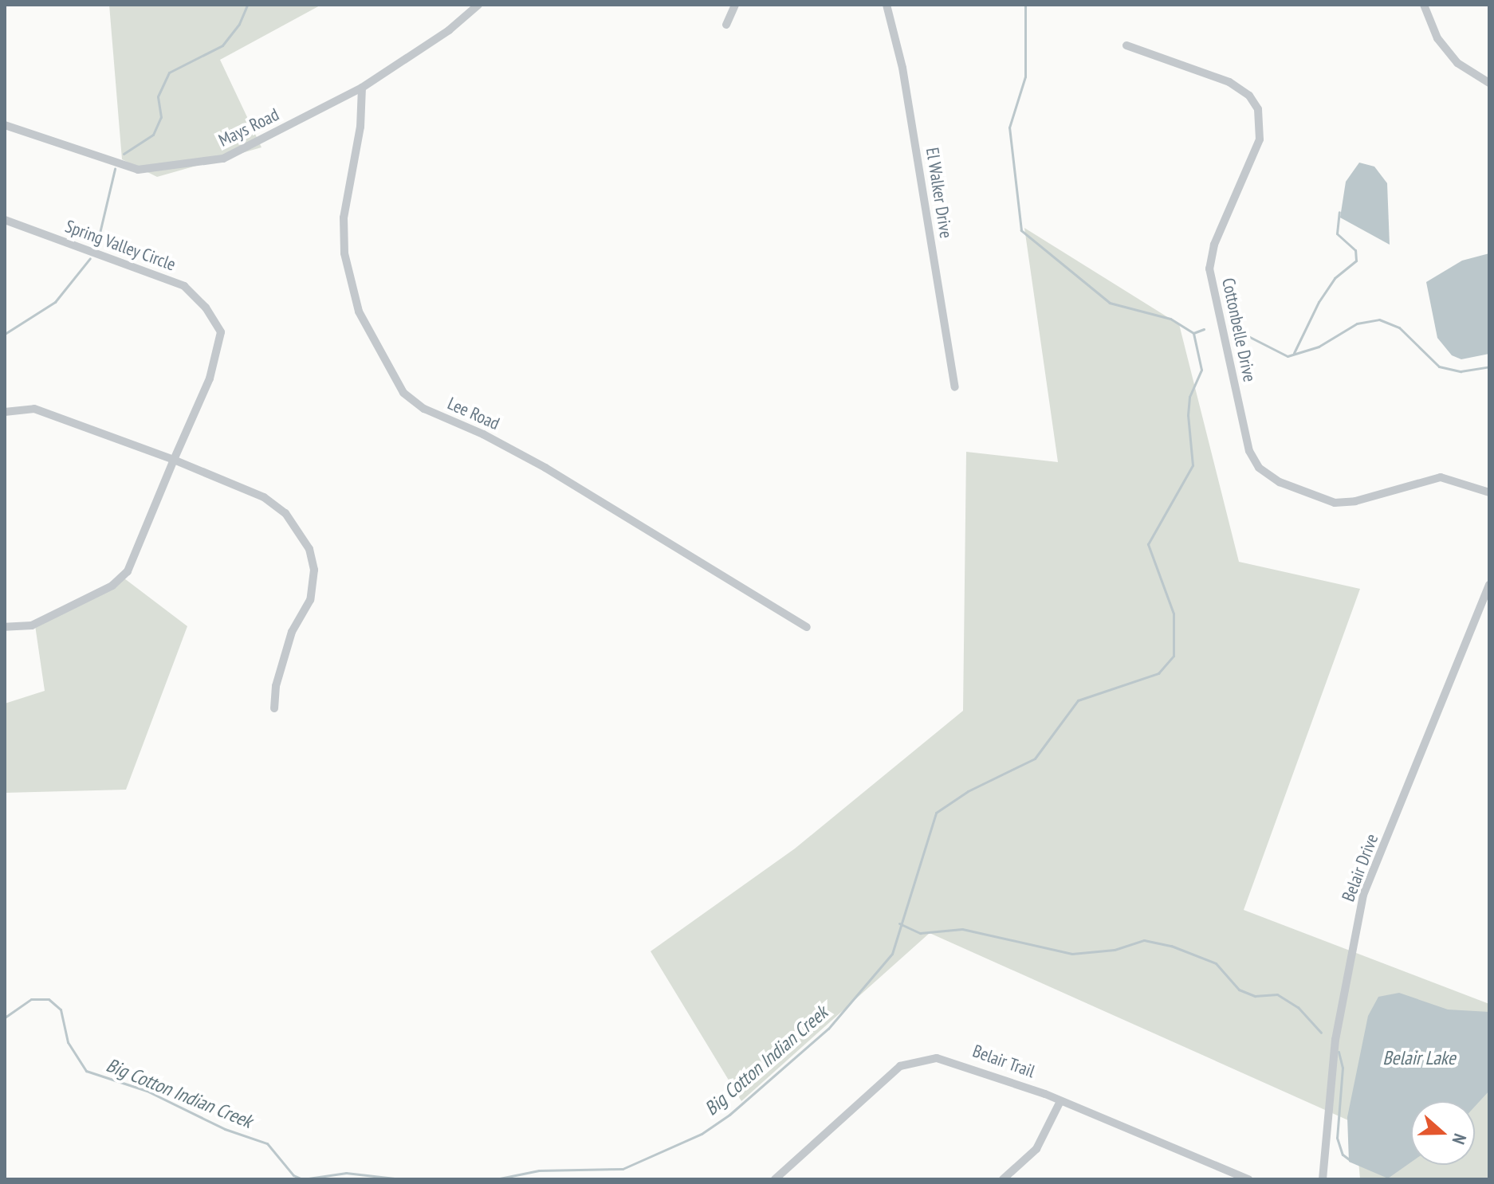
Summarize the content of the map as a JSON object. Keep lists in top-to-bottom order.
{
  "streets": {
    "street": [
      "Mays Road",
      "El Walker Drive",
      "Spring Valley Circle",
      "Cottonbelle Drive",
      "Lee Road",
      "Belair Drive",
      "Belair Trail"
    ]
  },
  "crossings": [
    ["Mays Road", "Lee Road"]
  ],
  "water": ["Belair Lake", "Big Cotton Indian Creek"],
  "north": "right"
}
